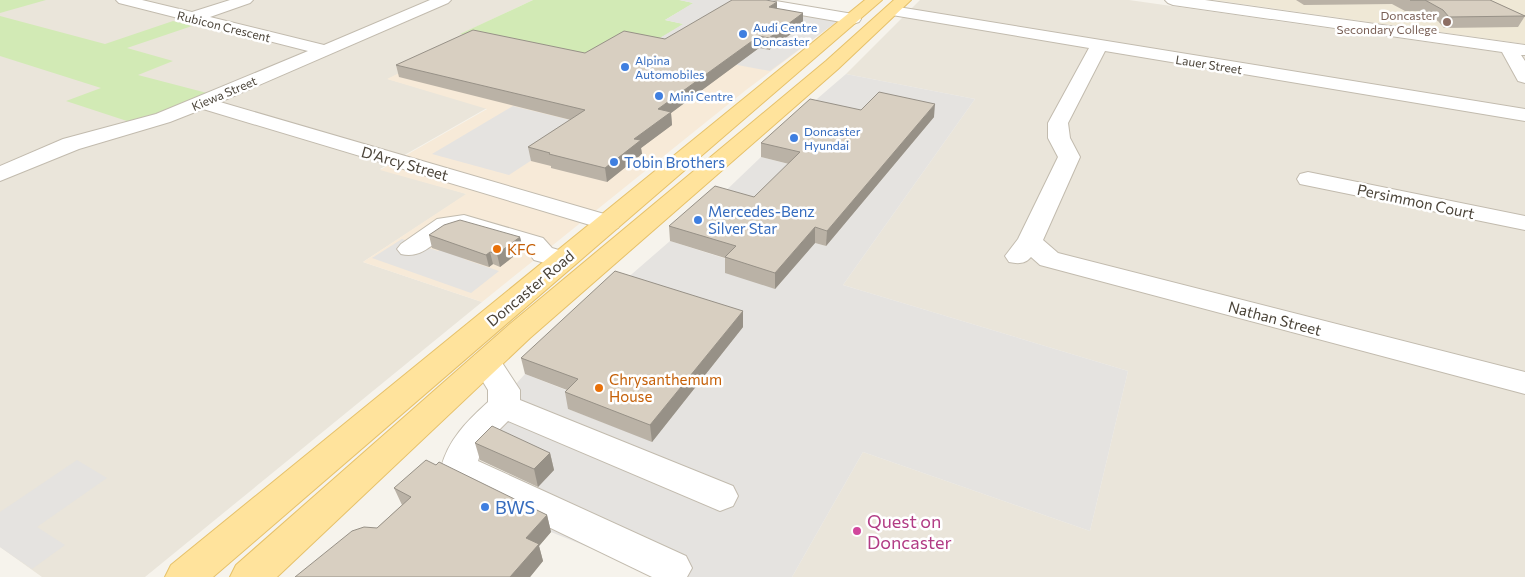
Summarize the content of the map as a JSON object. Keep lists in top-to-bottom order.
{
  "streets": {
    "main road": ["Doncaster Road"],
    "street": [
      "Rubicon Crescent",
      "Lauer Street",
      "Kiewa Street",
      "D'Arcy Street",
      "Persimmon Court",
      "Nathan Street"
    ]
  },
  "crossings": [
    ["Rubicon Crescent", "Kiewa Street"],
    ["Lauer Street", "Doncaster Road"],
    ["Lauer Street", "Nathan Street"],
    ["Kiewa Street", "D'Arcy Street"],
    ["D'Arcy Street", "Doncaster Road"]
  ],
  "places": [
    "Doncaster Secondary College",
    "Audi Centre Doncaster",
    "Alpina Automobiles",
    "Mini Centre",
    "Doncaster Hyundai",
    "Tobin Brothers",
    "Mercedes-Benz Silver Star",
    "KFC",
    "Chrysanthemum House",
    "BWS",
    "Quest on Doncaster"
  ]
}
